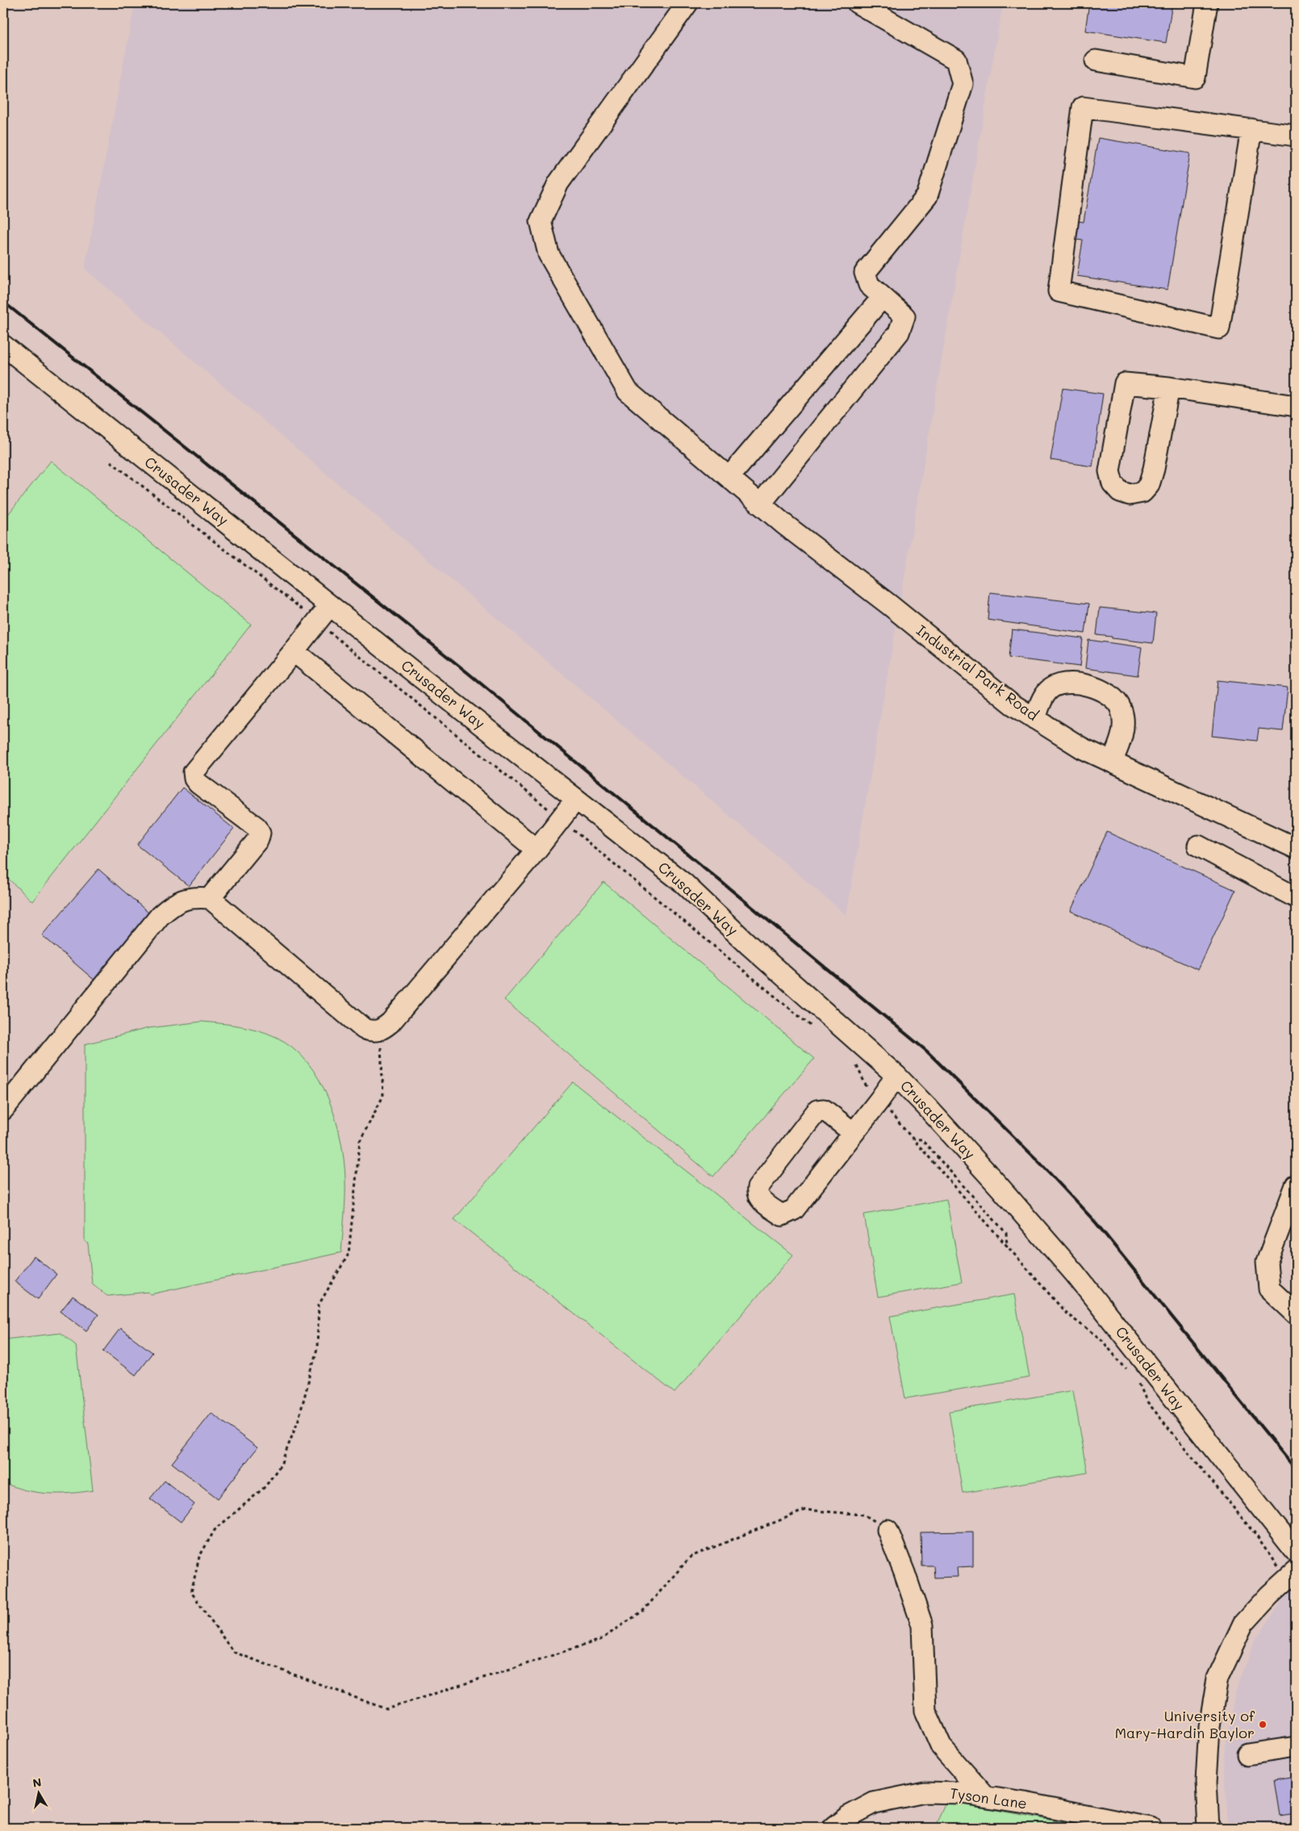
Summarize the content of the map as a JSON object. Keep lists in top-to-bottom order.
{
  "streets": {
    "street": ["Crusader Way", "Industrial Park Road", "Tyson Lane"]
  },
  "places": ["University of Mary-Hardin Baylor"],
  "north": "top"
}
